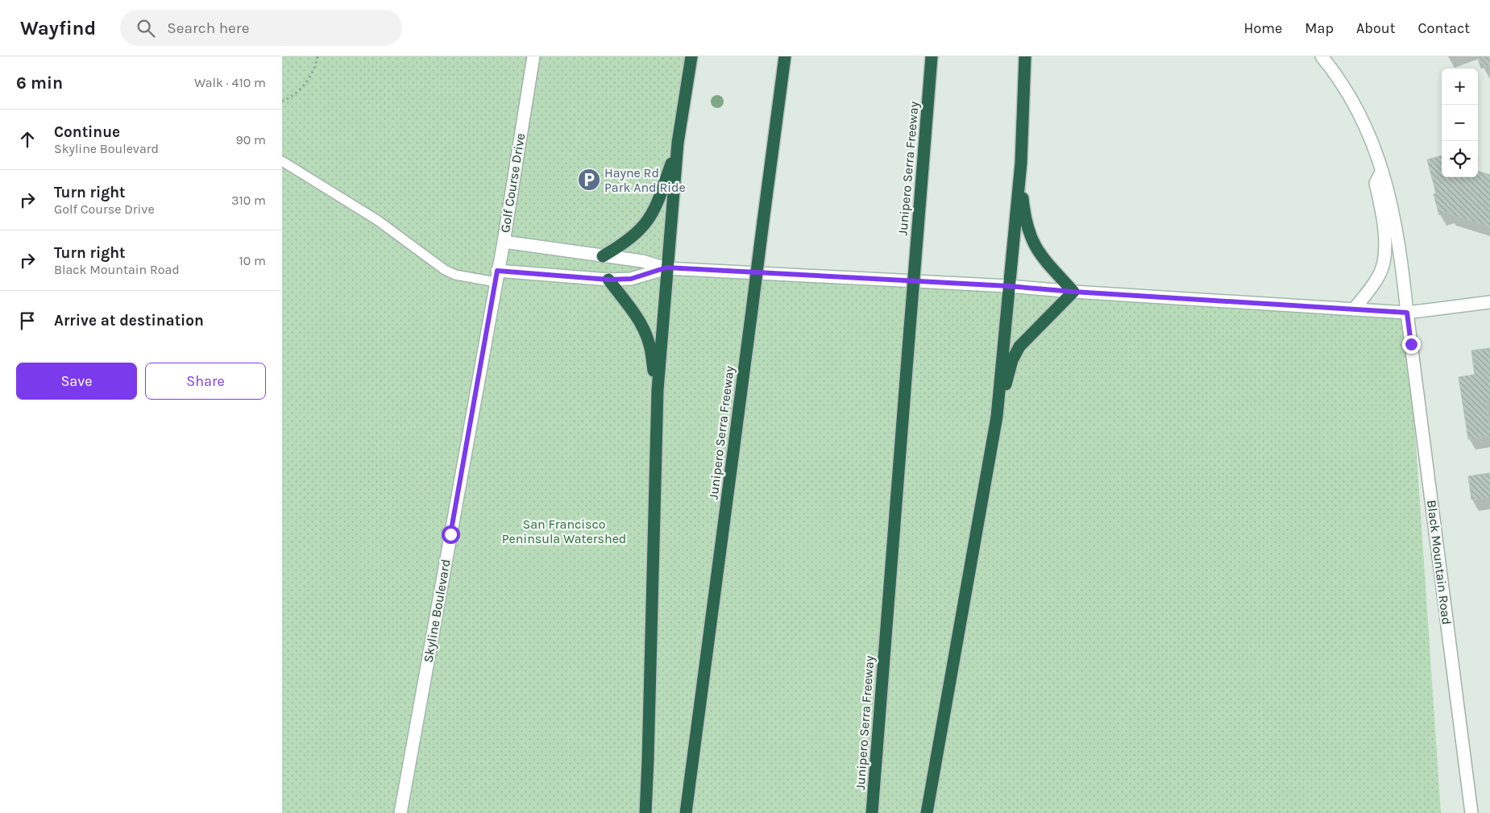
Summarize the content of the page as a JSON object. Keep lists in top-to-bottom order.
{
  "streets": {
    "highway": ["Junipero Serra Freeway"],
    "street": ["Golf Course Drive", "Black Mountain Road", "Skyline Boulevard"]
  },
  "crossings": [
    ["Golf Course Drive", "Black Mountain Road"],
    ["Golf Course Drive", "Skyline Boulevard"]
  ],
  "parks": ["San Francisco Peninsula Watershed"],
  "places": {
    "parking": ["Hayne Rd Park And Ride"]
  },
  "page": {
    "header": "Wayfind",
    "search": "Search here",
    "nav": [
      "Home",
      "Map",
      "About",
      "Contact"
    ],
    "heading": ["6 min", "Walk · 410 m"],
    "map_buttons": ["+", "−"],
    "list": [
      ["Continue", "Skyline Boulevard", "90 m"],
      ["Turn right", "Golf Course Drive", "310 m"],
      ["Turn right", "Black Mountain Road", "10 m"],
      "Arrive at destination"
    ],
    "buttons": ["Save", "Share"]
  }
}
